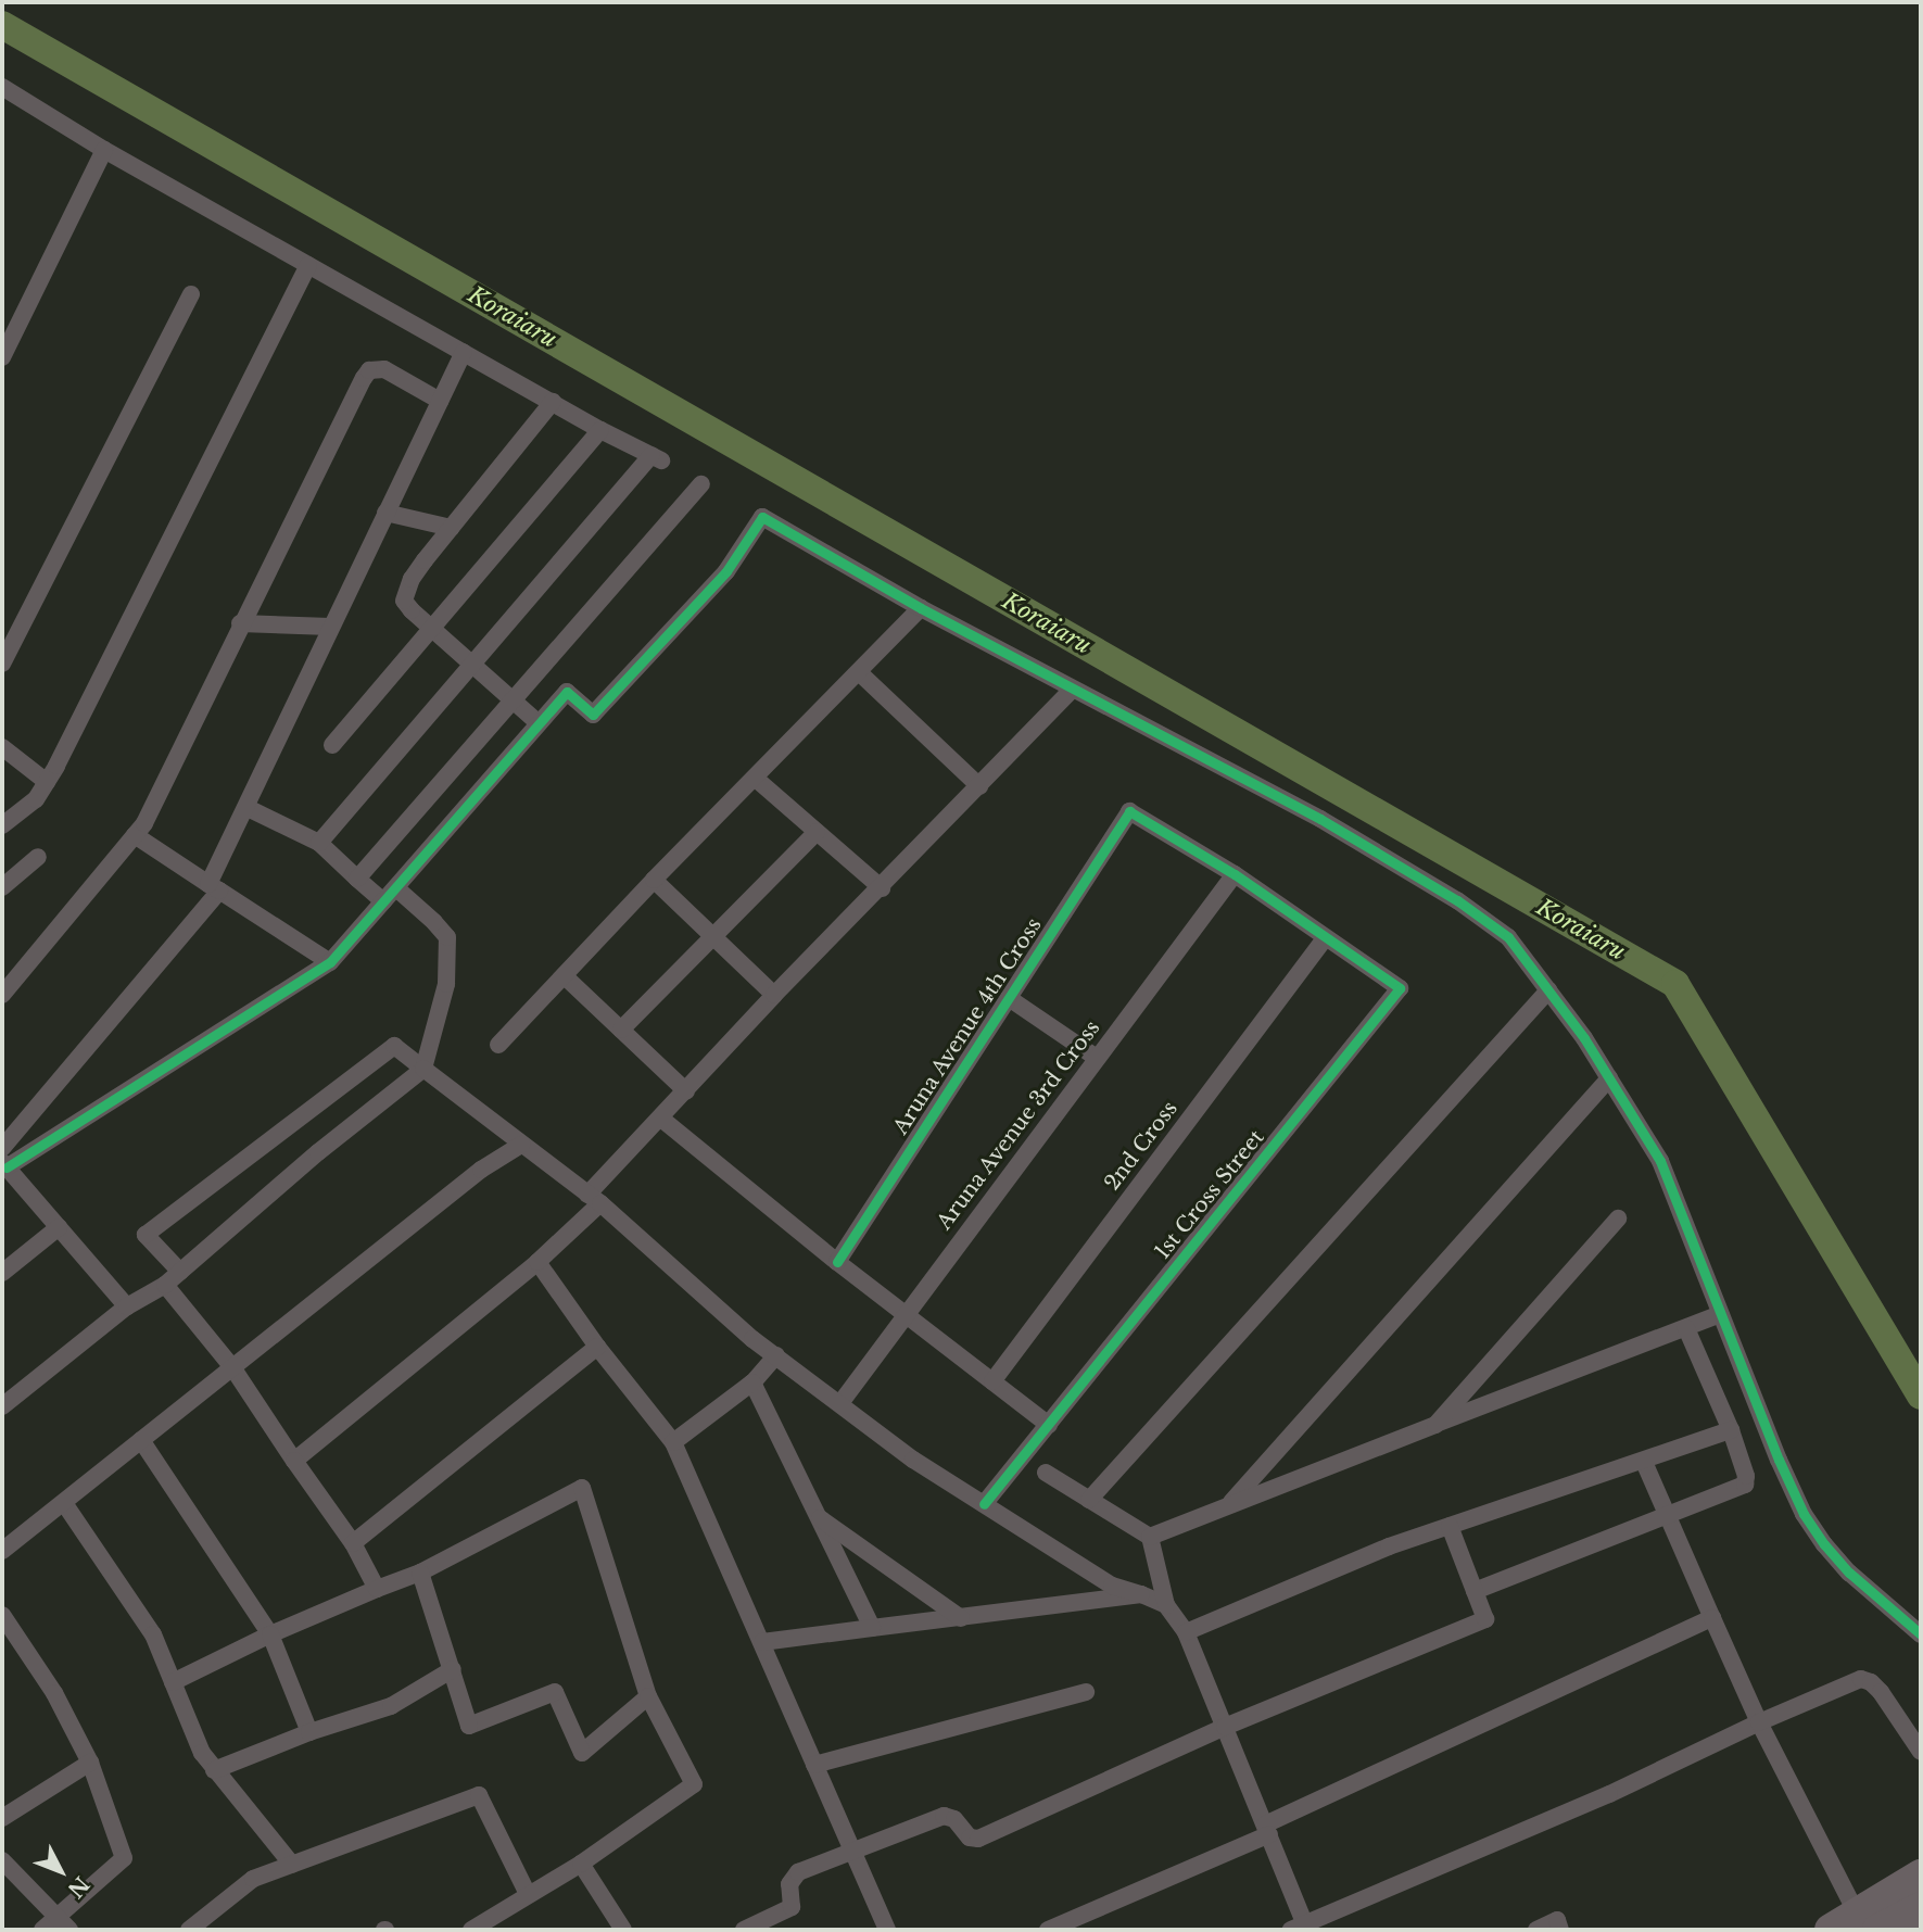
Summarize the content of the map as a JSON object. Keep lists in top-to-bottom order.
{
  "streets": {
    "street": [
      "Aruna Avenue 4th Cross",
      "Aruna Avenue 3rd Cross",
      "2nd Cross",
      "1st Cross Street"
    ]
  },
  "crossings": [
    ["Aruna Avenue 4th Cross", "Aruna Avenue 3rd Cross"],
    ["2nd Cross", "1st Cross Street"]
  ],
  "water": ["Koraiaru"],
  "north": "bottom right"
}
